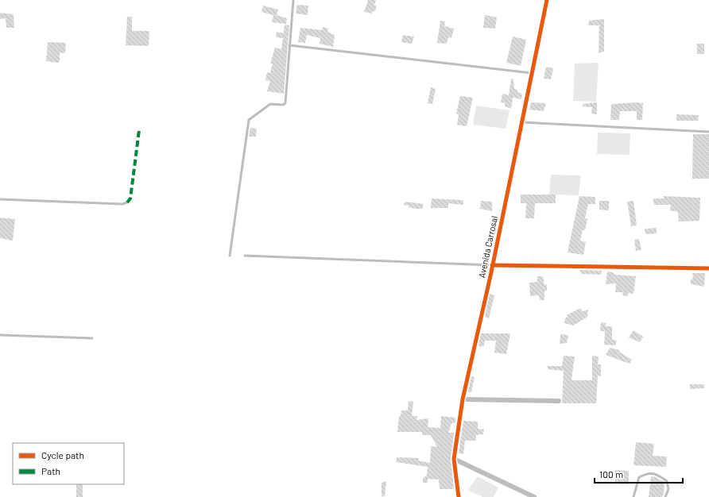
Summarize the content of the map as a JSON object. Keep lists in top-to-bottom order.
{
  "streets": {
    "street": ["Avenida Carrosal"]
  },
  "legend": ["Cycle path", "Path"],
  "scale_bar": "100 m"
}
